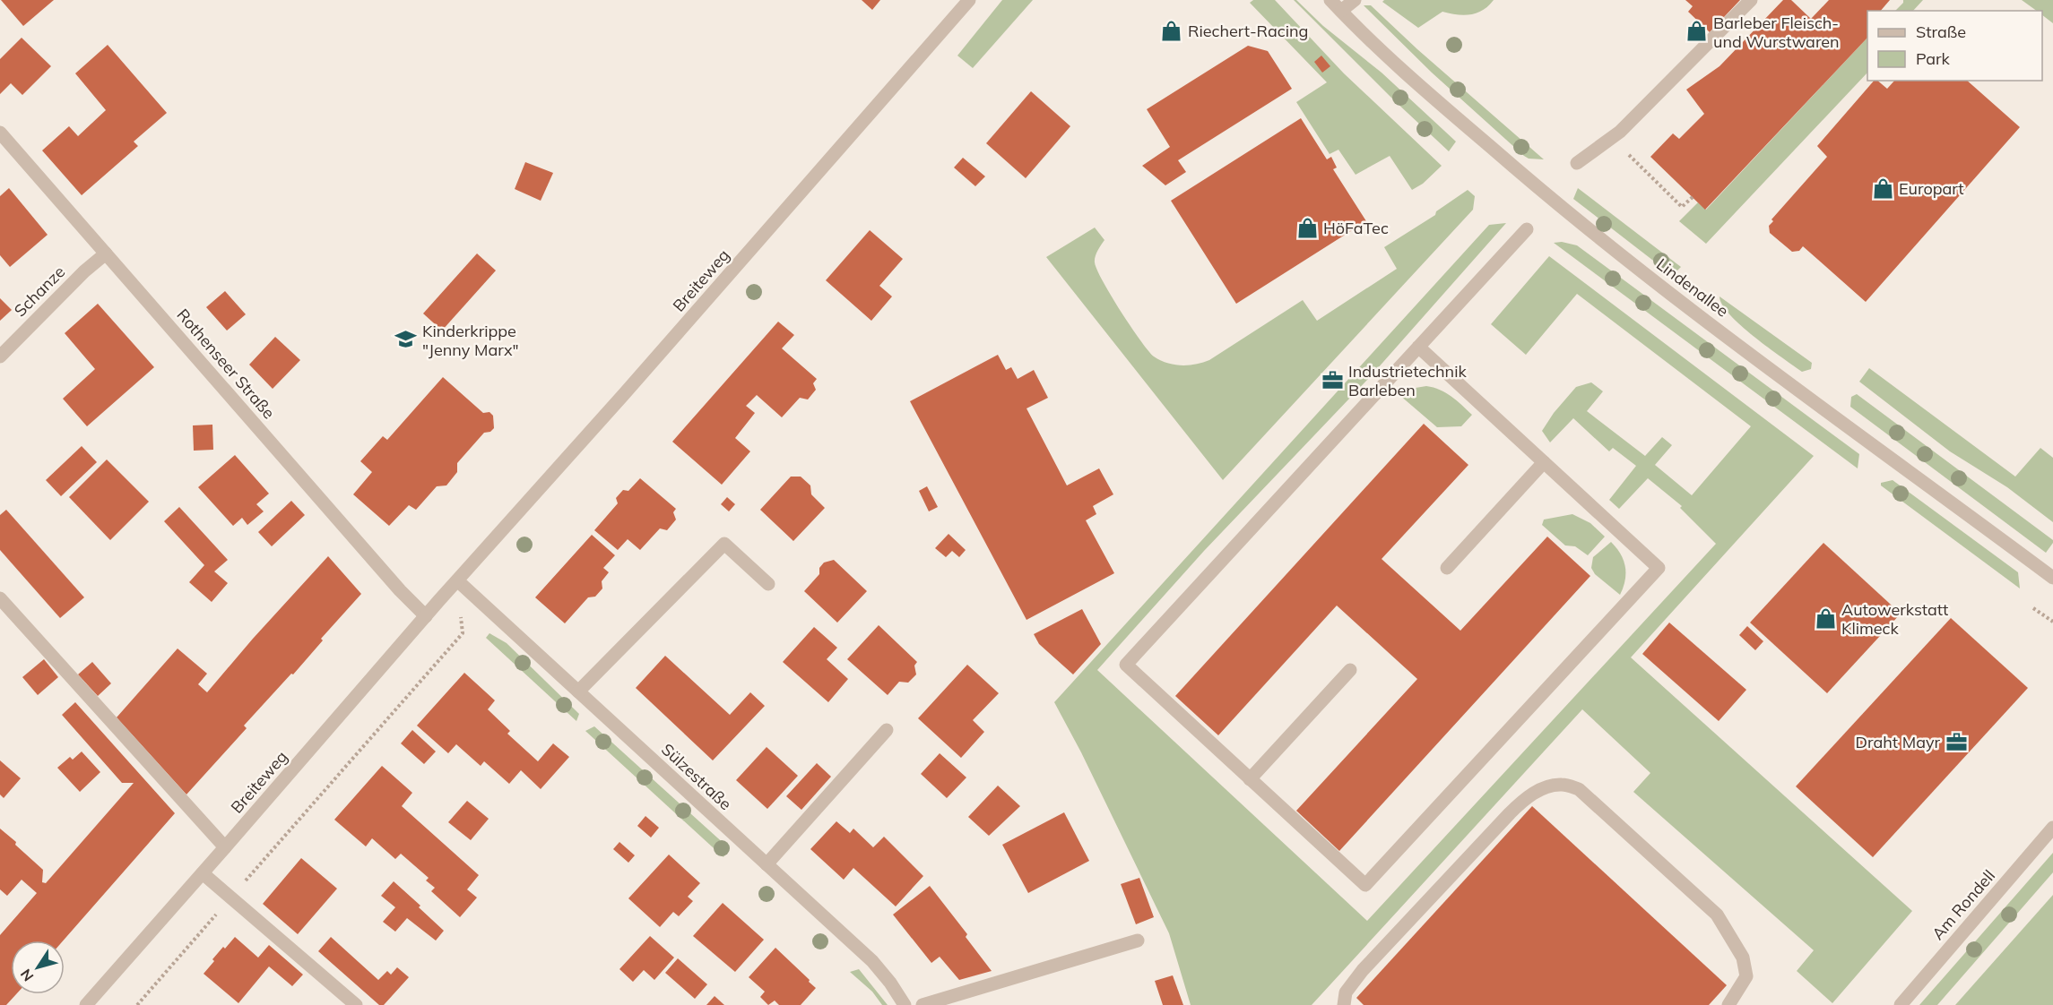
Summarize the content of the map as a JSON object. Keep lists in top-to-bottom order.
{
  "streets": {
    "street": [
      "Breiteweg",
      "Lindenallee",
      "Schanze",
      "Rothenseer Straße",
      "Sülzestraße",
      "Am Rondell"
    ]
  },
  "crossings": [
    ["Breiteweg", "Rothenseer Straße"],
    ["Breiteweg", "Sülzestraße"],
    ["Schanze", "Rothenseer Straße"]
  ],
  "places": {
    "shop": [
      "Riechert-Racing",
      "Barleber Fleisch- und Wurstwaren",
      "Europart",
      "HöFaTec",
      "Autowerkstatt Klimeck"
    ],
    "school or university": ["Kinderkrippe \"Jenny Marx\""],
    "office": ["Industrietechnik Barleben", "Draht Mayr"]
  },
  "legend": ["Straße", "Park"],
  "north": "bottom left"
}
